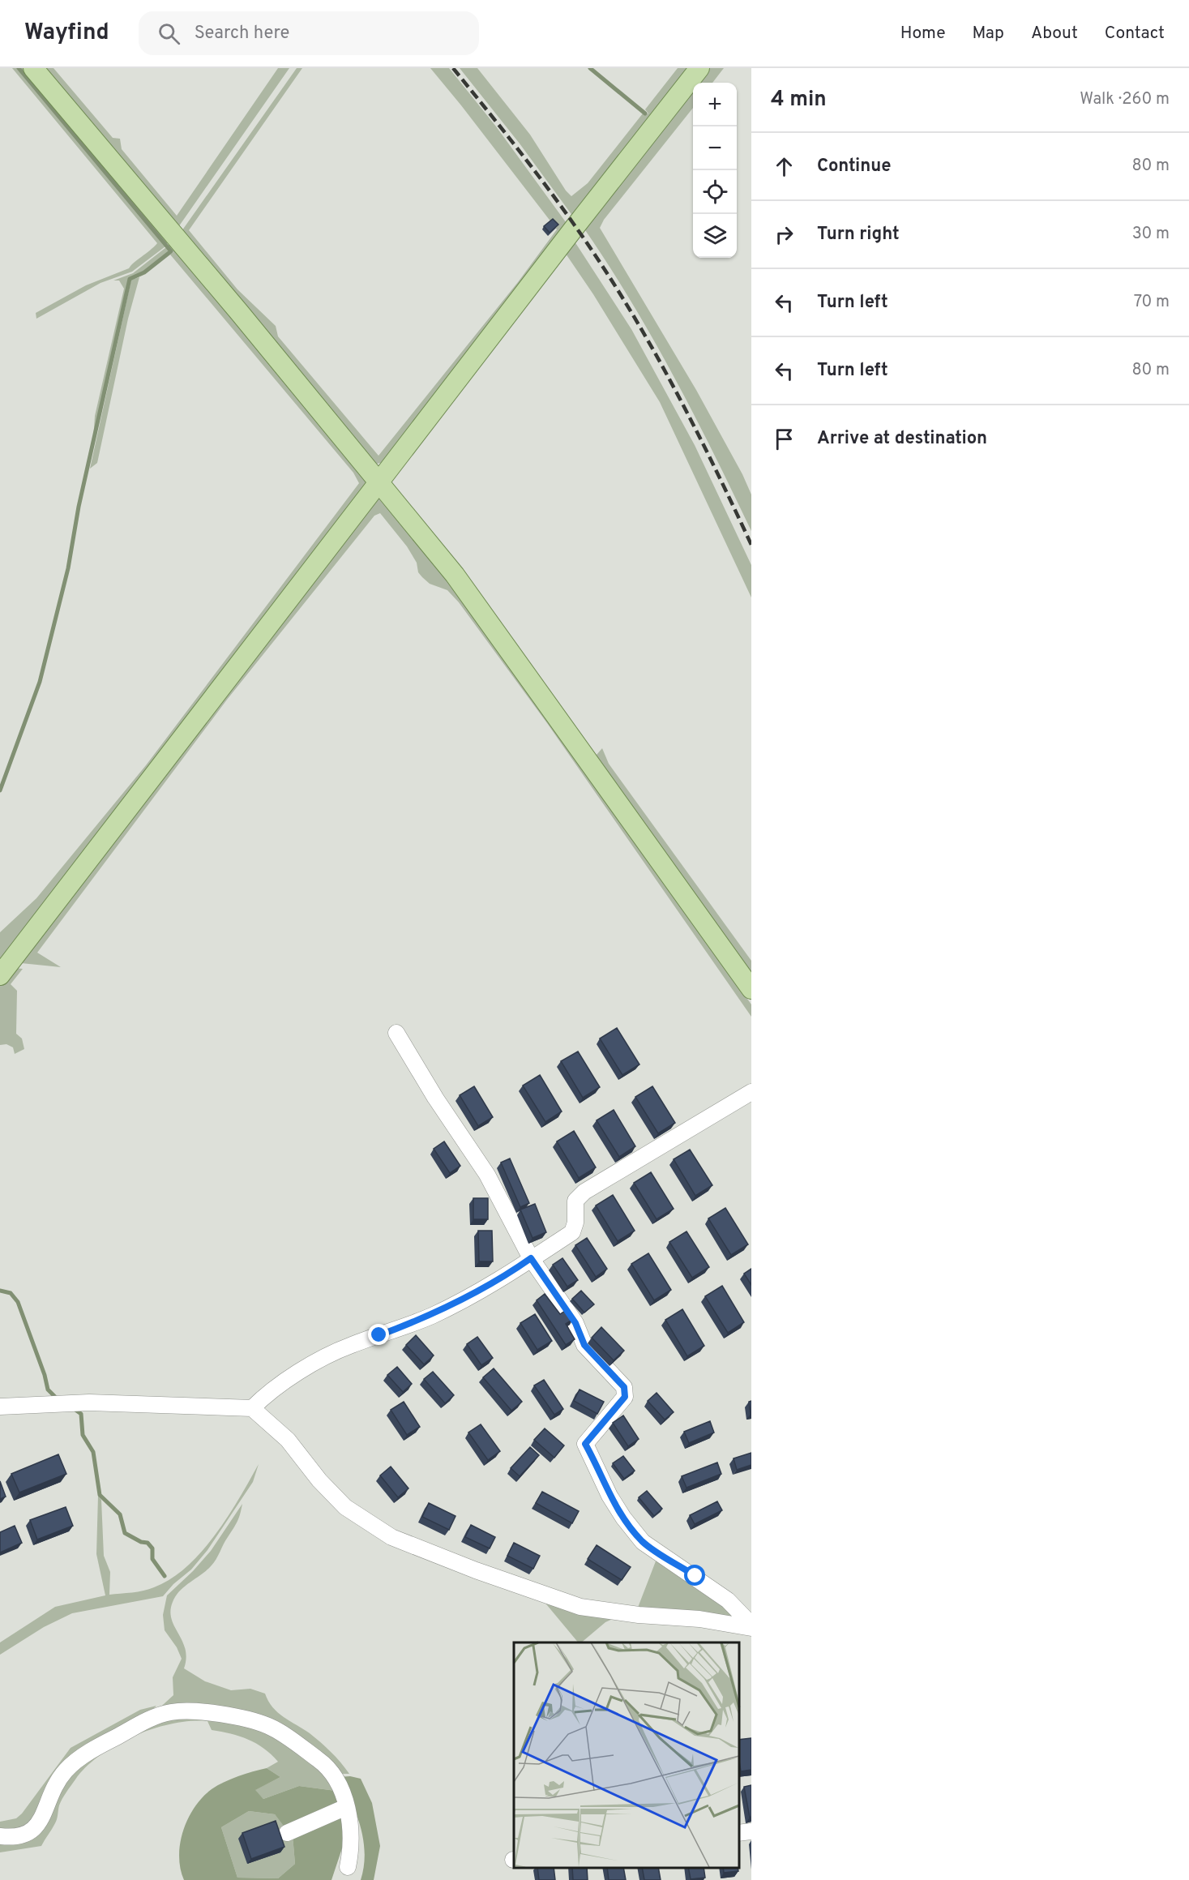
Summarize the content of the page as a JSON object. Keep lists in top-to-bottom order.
{
  "page": {
    "header": "Wayfind",
    "search": "Search here",
    "nav": [
      "Home",
      "Map",
      "About",
      "Contact"
    ],
    "heading": ["4 min", "Walk · 260 m"],
    "map_buttons": ["+", "−"],
    "list": [
      ["Continue", "80 m"],
      ["Turn right", "30 m"],
      ["Turn left", "70 m"],
      ["Turn left", "80 m"],
      "Arrive at destination"
    ]
  }
}
